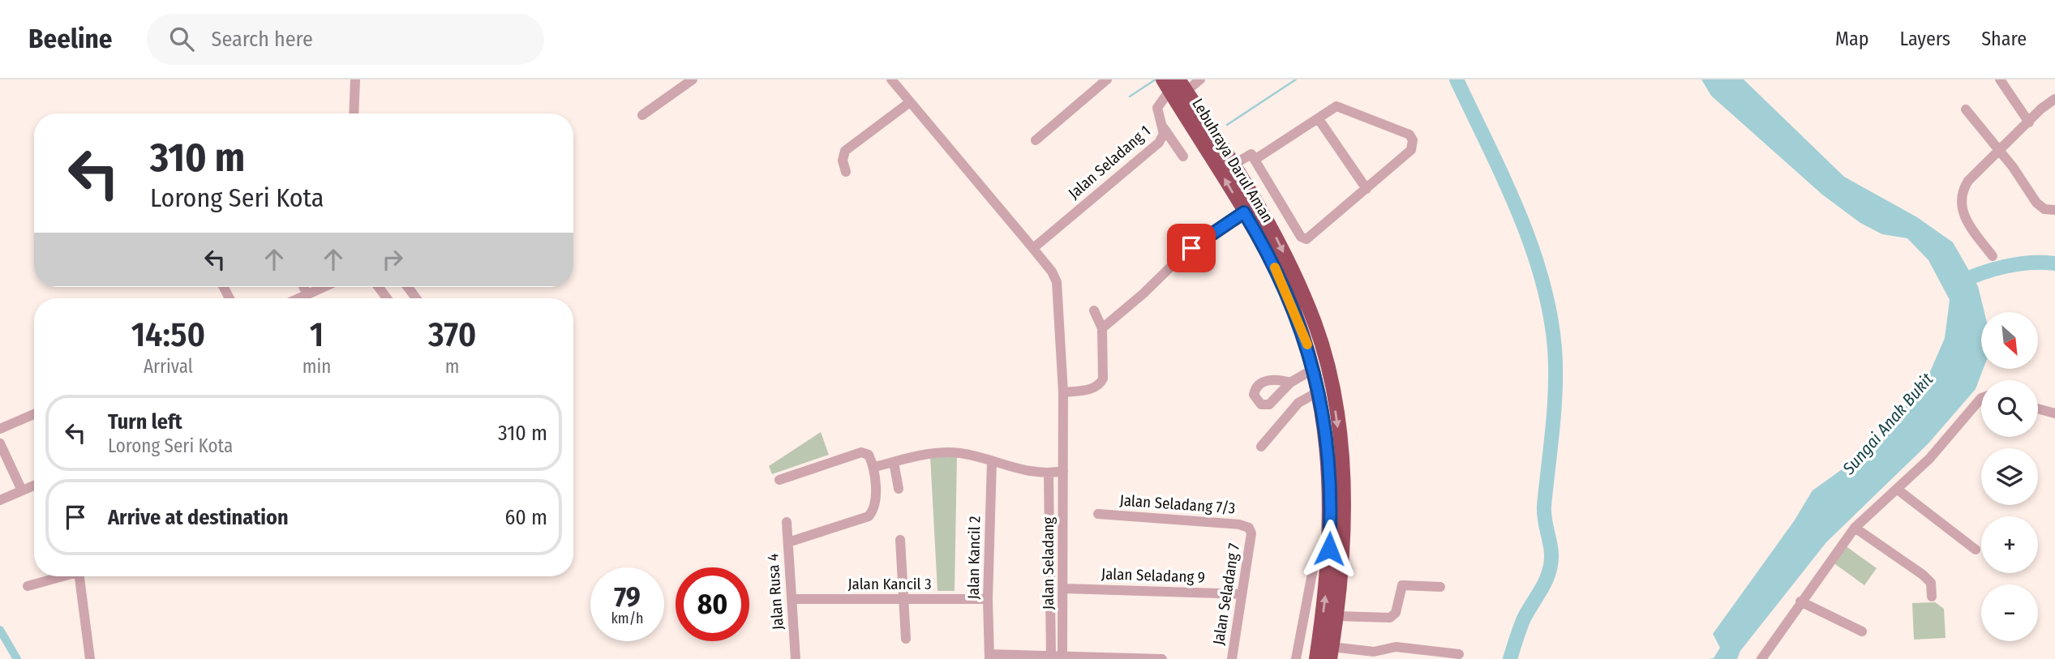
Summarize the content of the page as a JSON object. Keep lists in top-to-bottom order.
{
  "streets": {
    "highway": ["Lebuhraya Darul Aman"],
    "street": [
      "Jalan Seladang 1",
      "Jalan Seladang 7/3",
      "Jalan Kancil 2",
      "Jalan Seladang",
      "Jalan Seladang 9",
      "Jalan Kancil 3",
      "Jalan Rusa 4",
      "Jalan Seladang 7"
    ]
  },
  "crossings": [
    ["Lebuhraya Darul Aman", "Jalan Seladang 1"],
    ["Jalan Seladang 7/3", "Jalan Seladang 7"],
    ["Jalan Kancil 2", "Jalan Seladang"],
    ["Jalan Kancil 2", "Jalan Kancil 3"],
    ["Jalan Seladang", "Jalan Seladang 9"],
    ["Jalan Seladang 9", "Jalan Seladang 7"],
    ["Jalan Kancil 3", "Jalan Rusa 4"]
  ],
  "water": ["Sungai Anak Bukit"],
  "north": "bottom right",
  "page": {
    "header": "Beeline",
    "search": "Search here",
    "nav": ["Map", "Layers", "Share"],
    "turn": ["310 m", "Lorong Seri Kota"],
    "eta": [
      "14:50",
      "Arrival",
      "1",
      "min",
      "370",
      "m"
    ],
    "map_buttons": ["+", "−"],
    "list": [
      {
        "name": "Turn left",
        "note": "Lorong Seri Kota",
        "value": "310 m"
      },
      {
        "name": "Arrive at destination",
        "value": "60 m"
      }
    ],
    "speed": "79 km/h",
    "limit": "80"
  }
}
